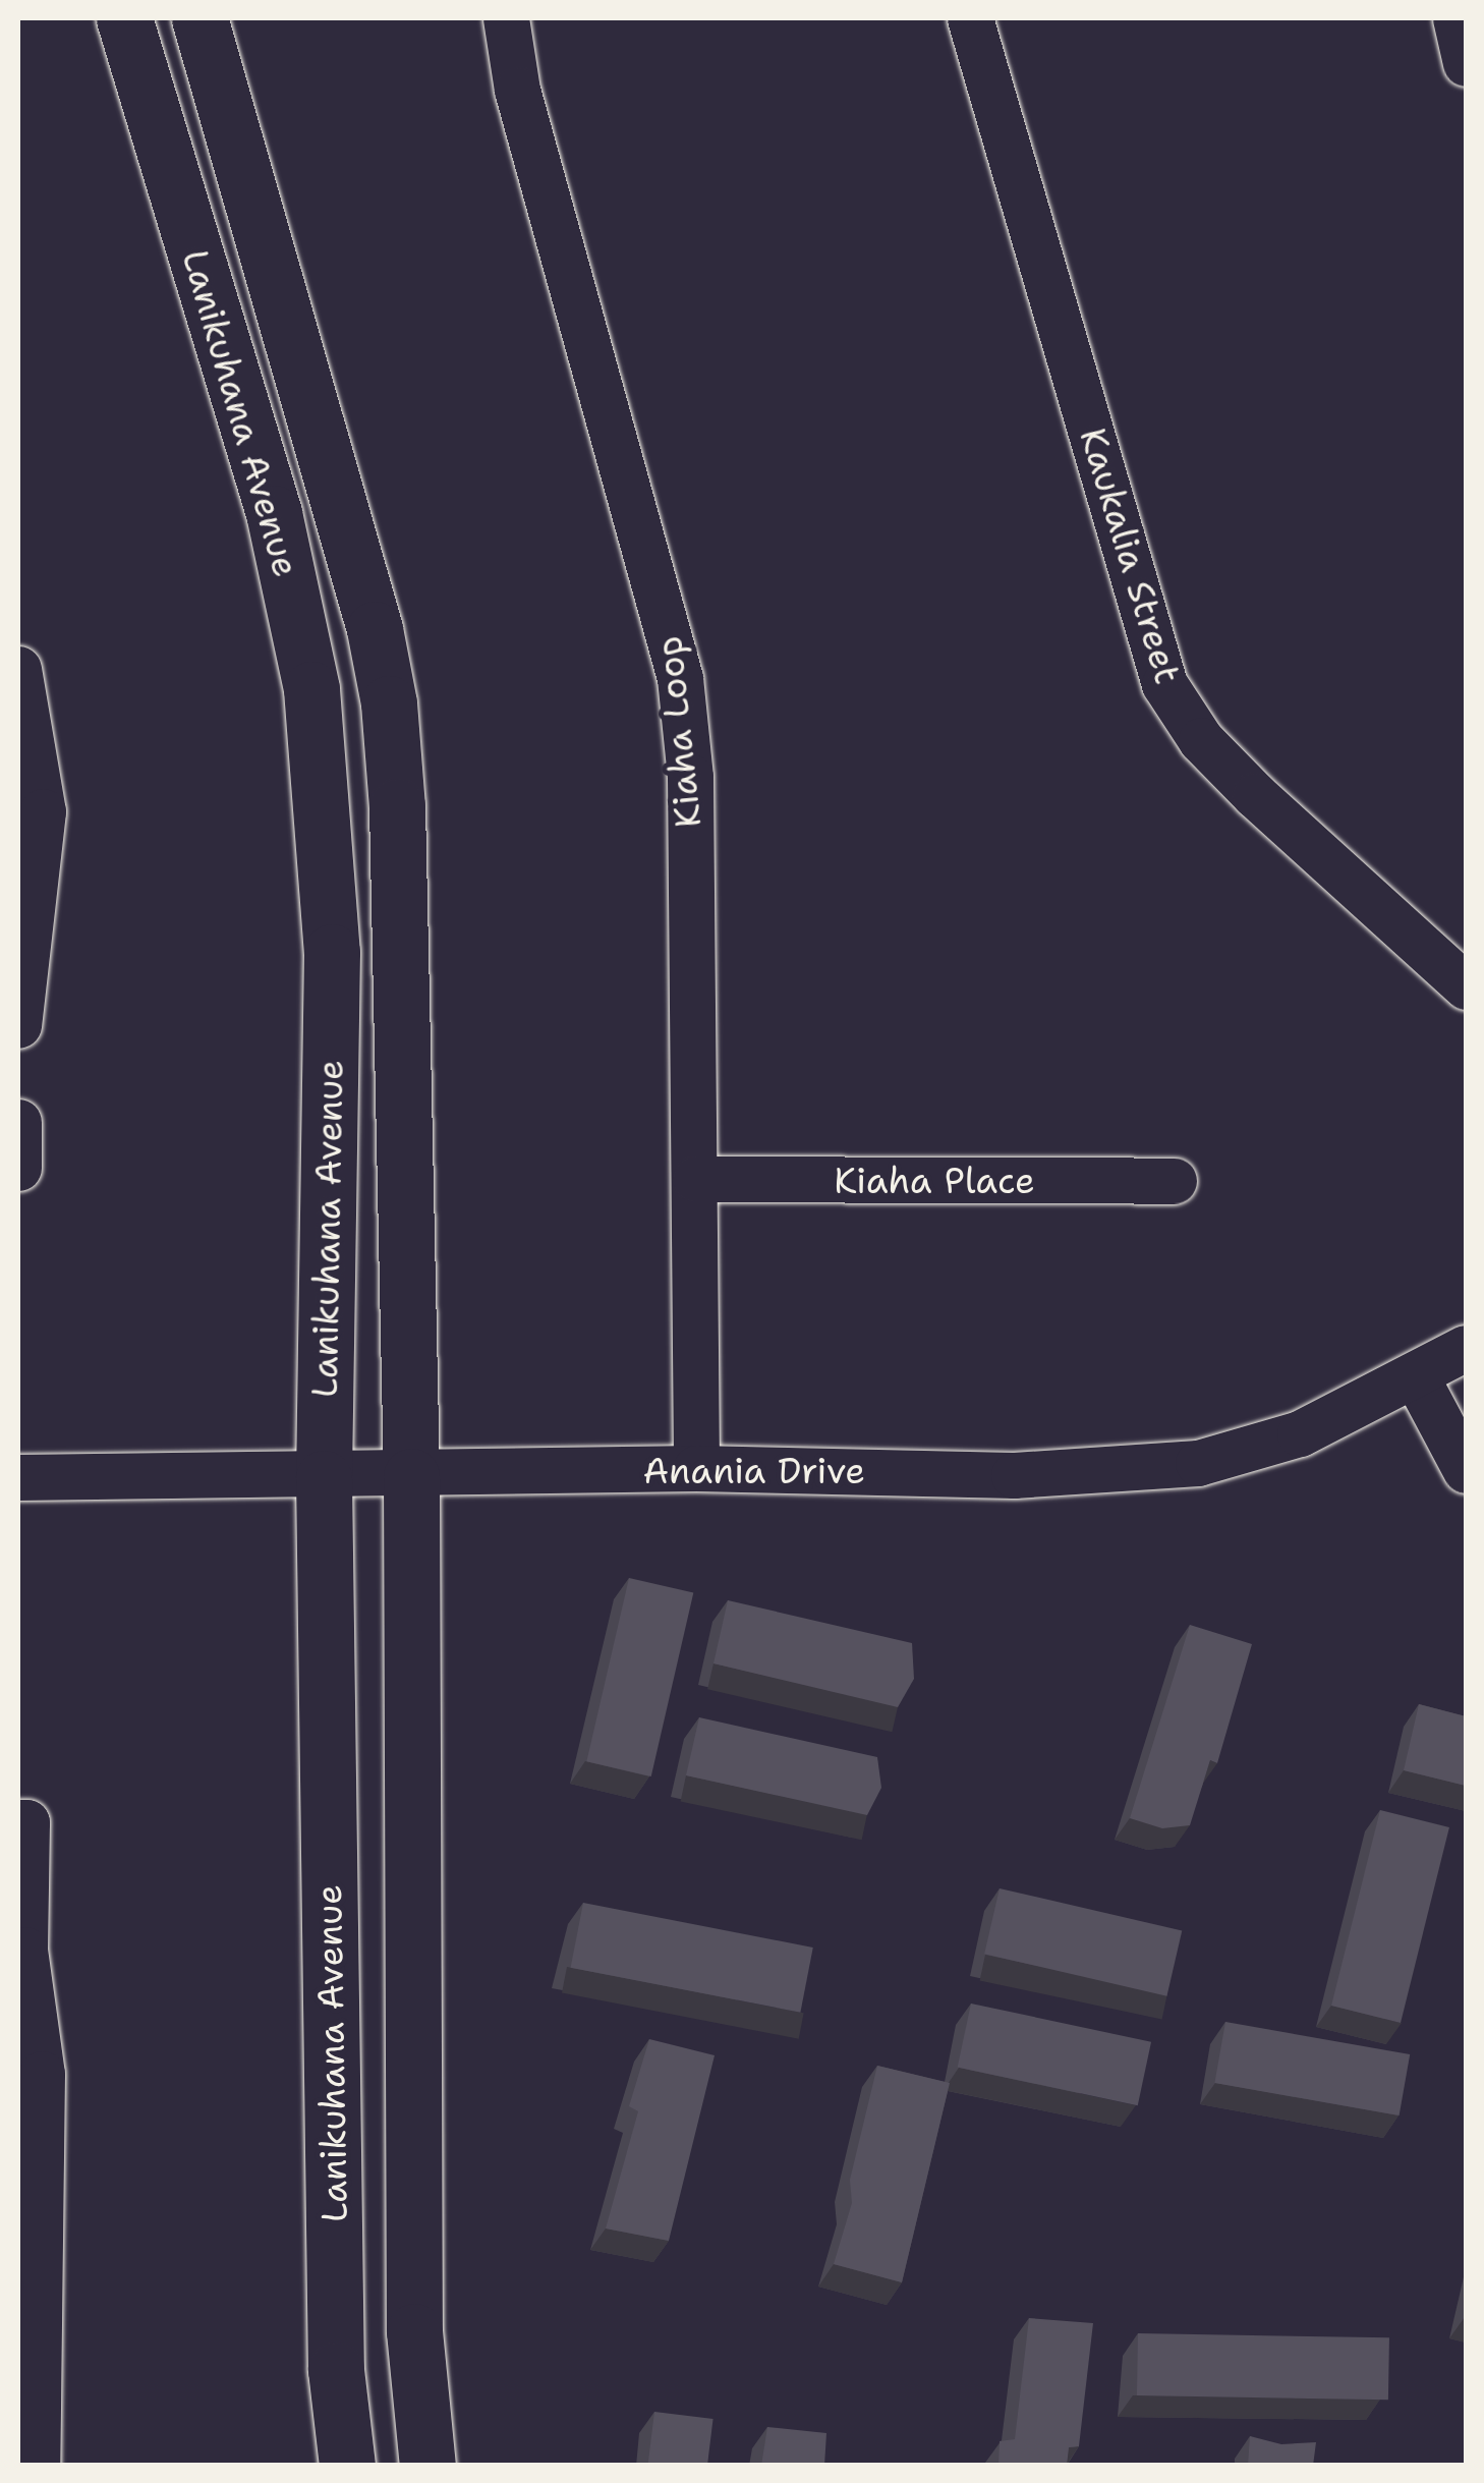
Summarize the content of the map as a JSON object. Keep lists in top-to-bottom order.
{
  "streets": {
    "main road": ["Lanikuhana Avenue"],
    "street": [
      "Kaukalia Street",
      "Kiaha Loop",
      "Kiaha Place",
      "Anania Drive"
    ]
  },
  "crossings": [
    ["Lanikuhana Avenue", "Anania Drive"],
    ["Kiaha Loop", "Kiaha Place"],
    ["Kiaha Loop", "Anania Drive"]
  ]
}
